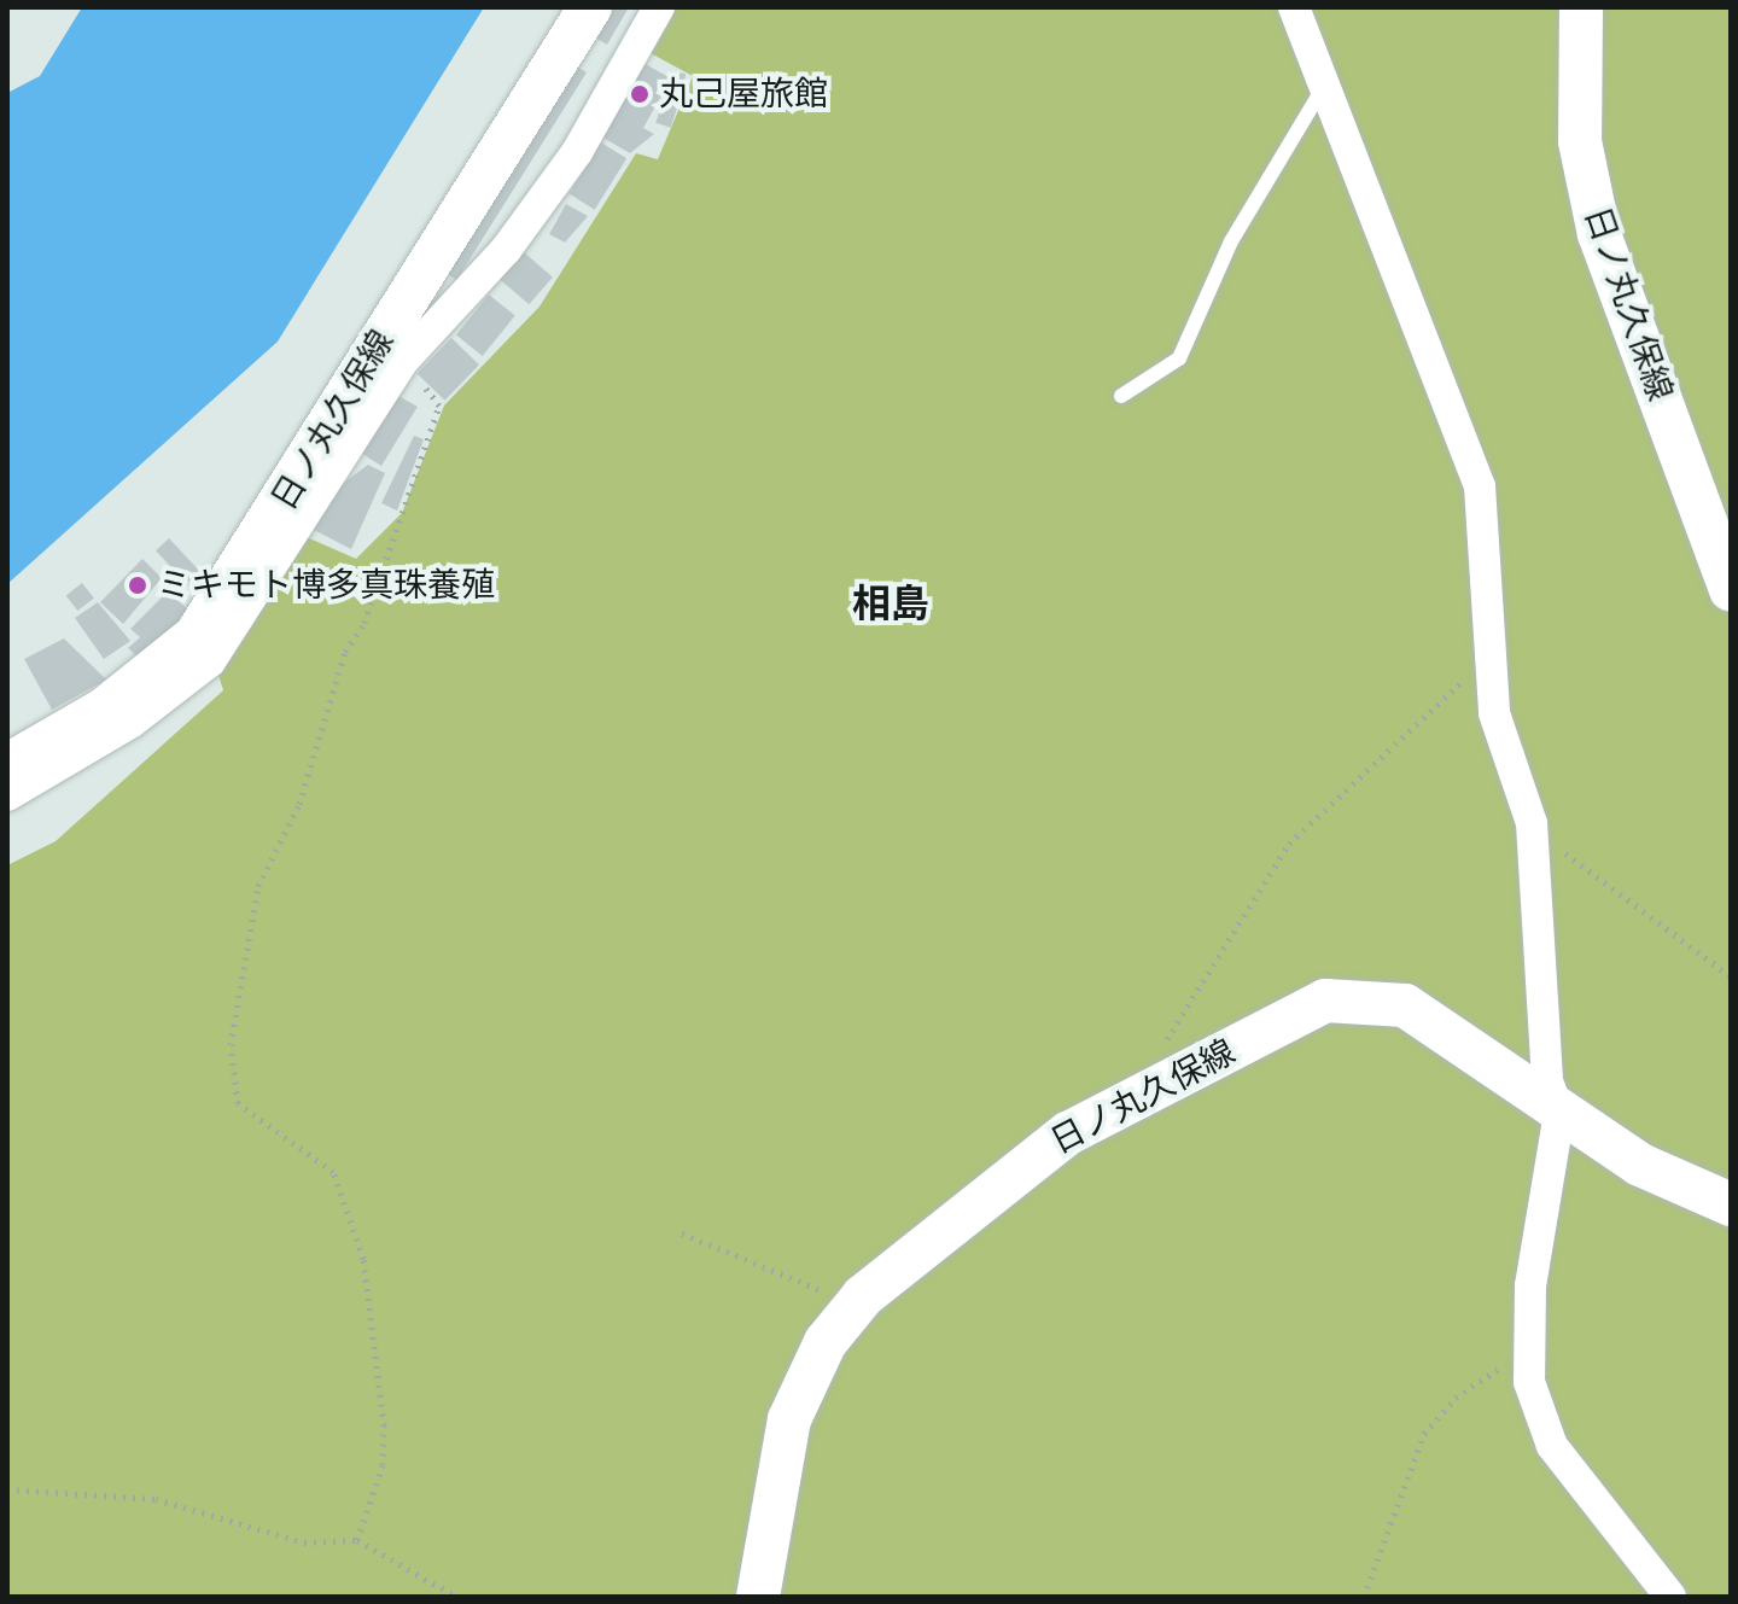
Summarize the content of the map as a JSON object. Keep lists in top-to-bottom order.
{
  "streets": {
    "main road": ["日ノ丸久保線"]
  },
  "districts": ["相島"],
  "places": ["丸己屋旅館", "ミキモト博多真珠養殖"]
}
